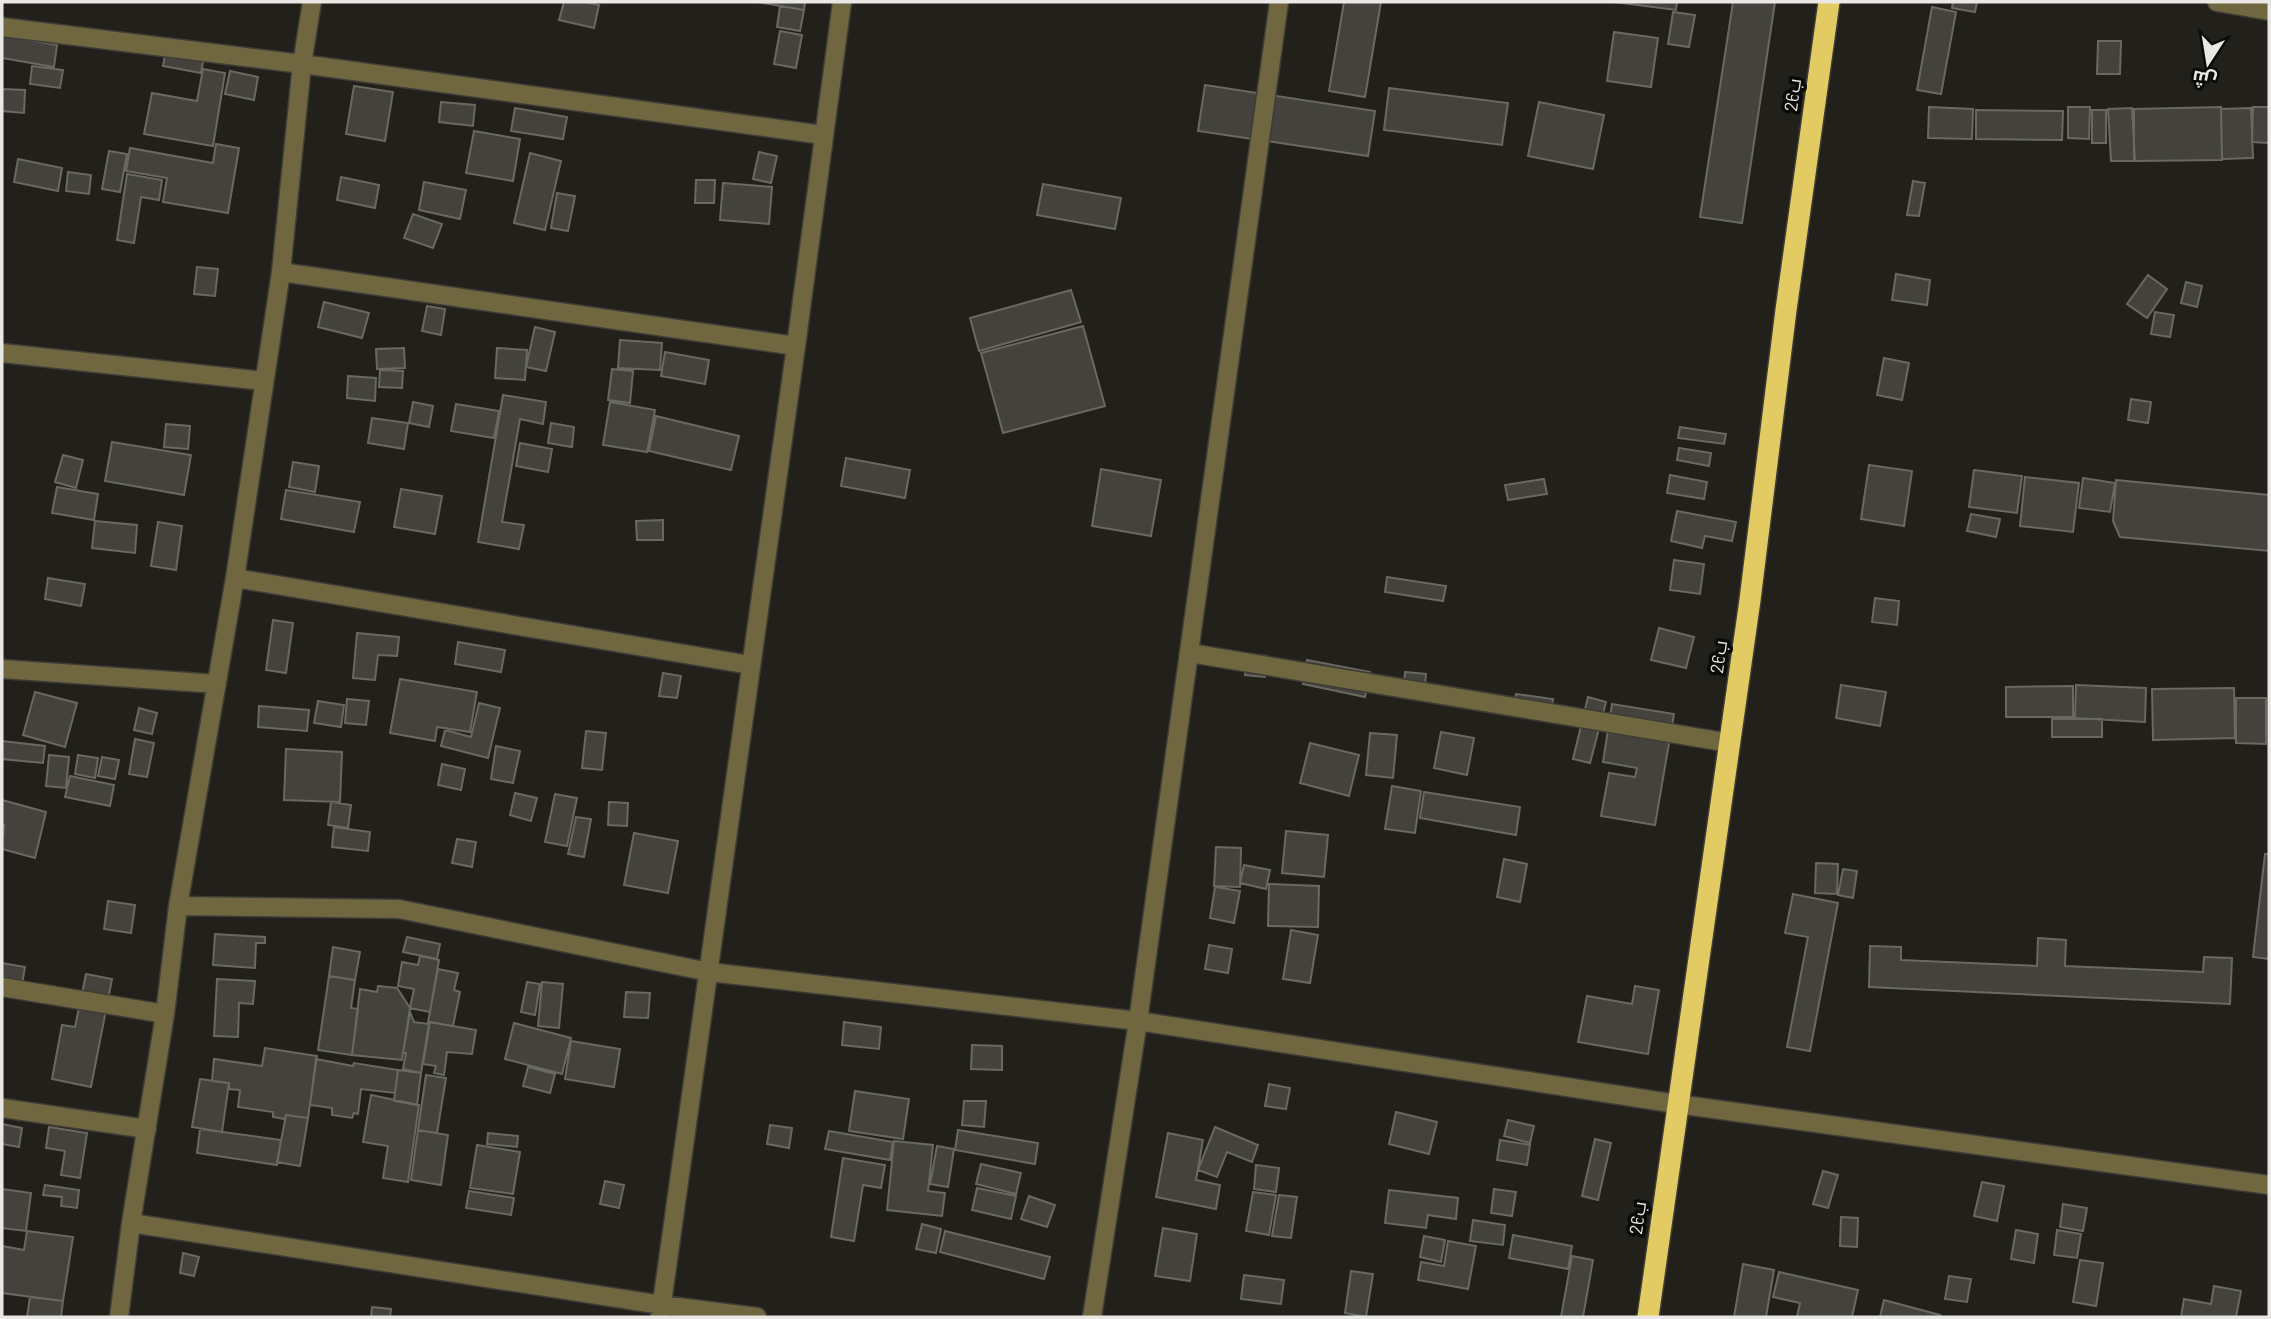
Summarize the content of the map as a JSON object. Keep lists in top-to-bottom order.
{
  "streets": {
    "highway": ["26ب"]
  },
  "north": "bottom"
}
